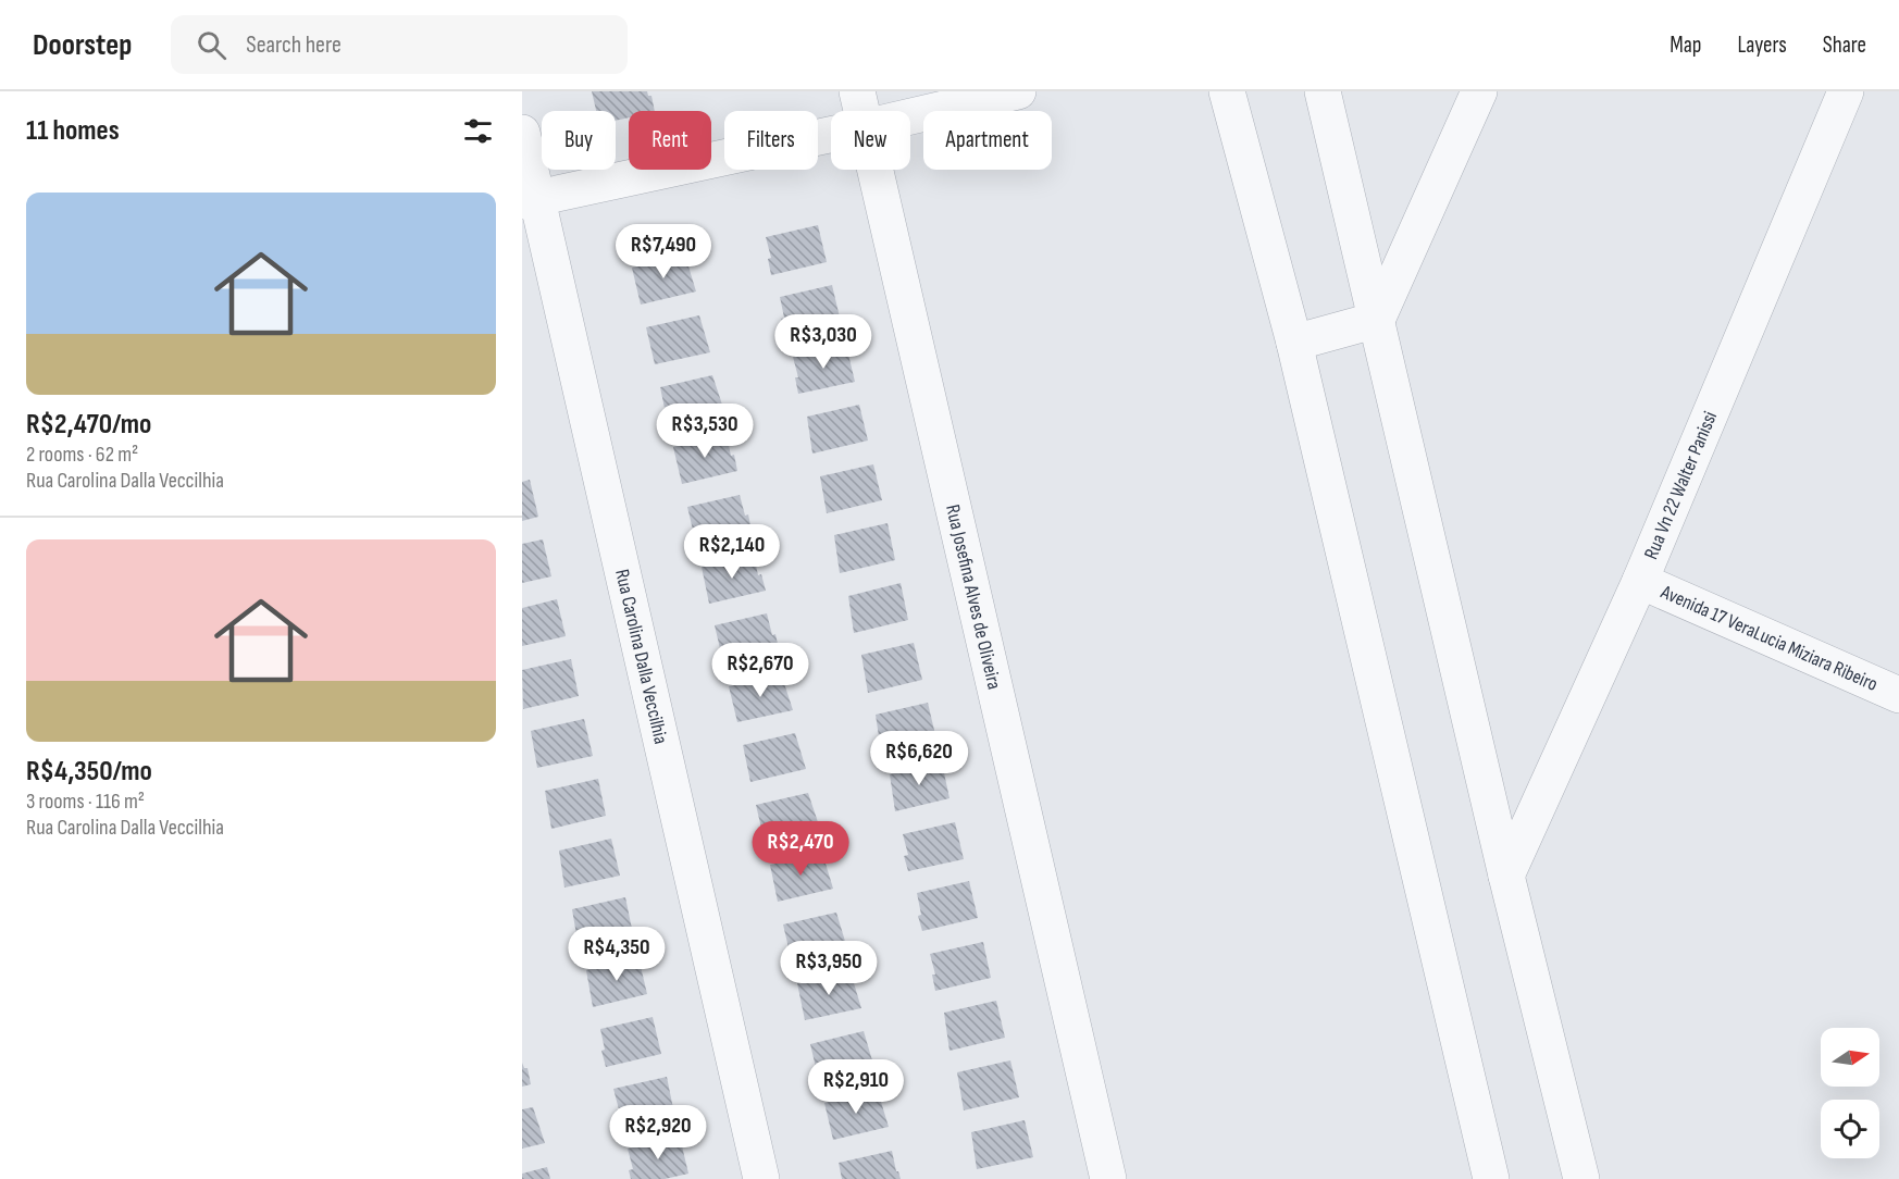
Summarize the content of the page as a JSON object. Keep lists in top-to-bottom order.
{
  "streets": {
    "street": [
      "Rua Vn 22 Walter Panissi",
      "Rua Josefina Alves de Oliveira",
      "Avenida 17 VeraLucia Miziara Ribeiro",
      "Rua Carolina Dalla Veccilhia"
    ]
  },
  "crossings": [
    ["Rua Vn 22 Walter Panissi", "Avenida 17 VeraLucia Miziara Ribeiro"]
  ],
  "north": "right",
  "page": {
    "header": "Doorstep",
    "search": "Search here",
    "nav": ["Map", "Layers", "Share"],
    "heading": "11 homes",
    "chip": [
      "Buy",
      "Rent",
      "Filters",
      "New",
      "Apartment"
    ],
    "list": [
      {
        "name": "R$2,470/mo",
        "note": "2 rooms · 62 m² · Rua Carolina Dalla Veccilhia"
      },
      {
        "name": "R$4,350/mo",
        "note": "3 rooms · 116 m² · Rua Carolina Dalla Veccilhia"
      }
    ],
    "price": [
      "R$7,490",
      "R$3,030",
      "R$3,530",
      "R$2,140",
      "R$2,670",
      "R$6,620",
      "R$2,470",
      "R$4,350",
      "R$3,950",
      "R$2,910",
      "R$2,920"
    ]
  }
}
